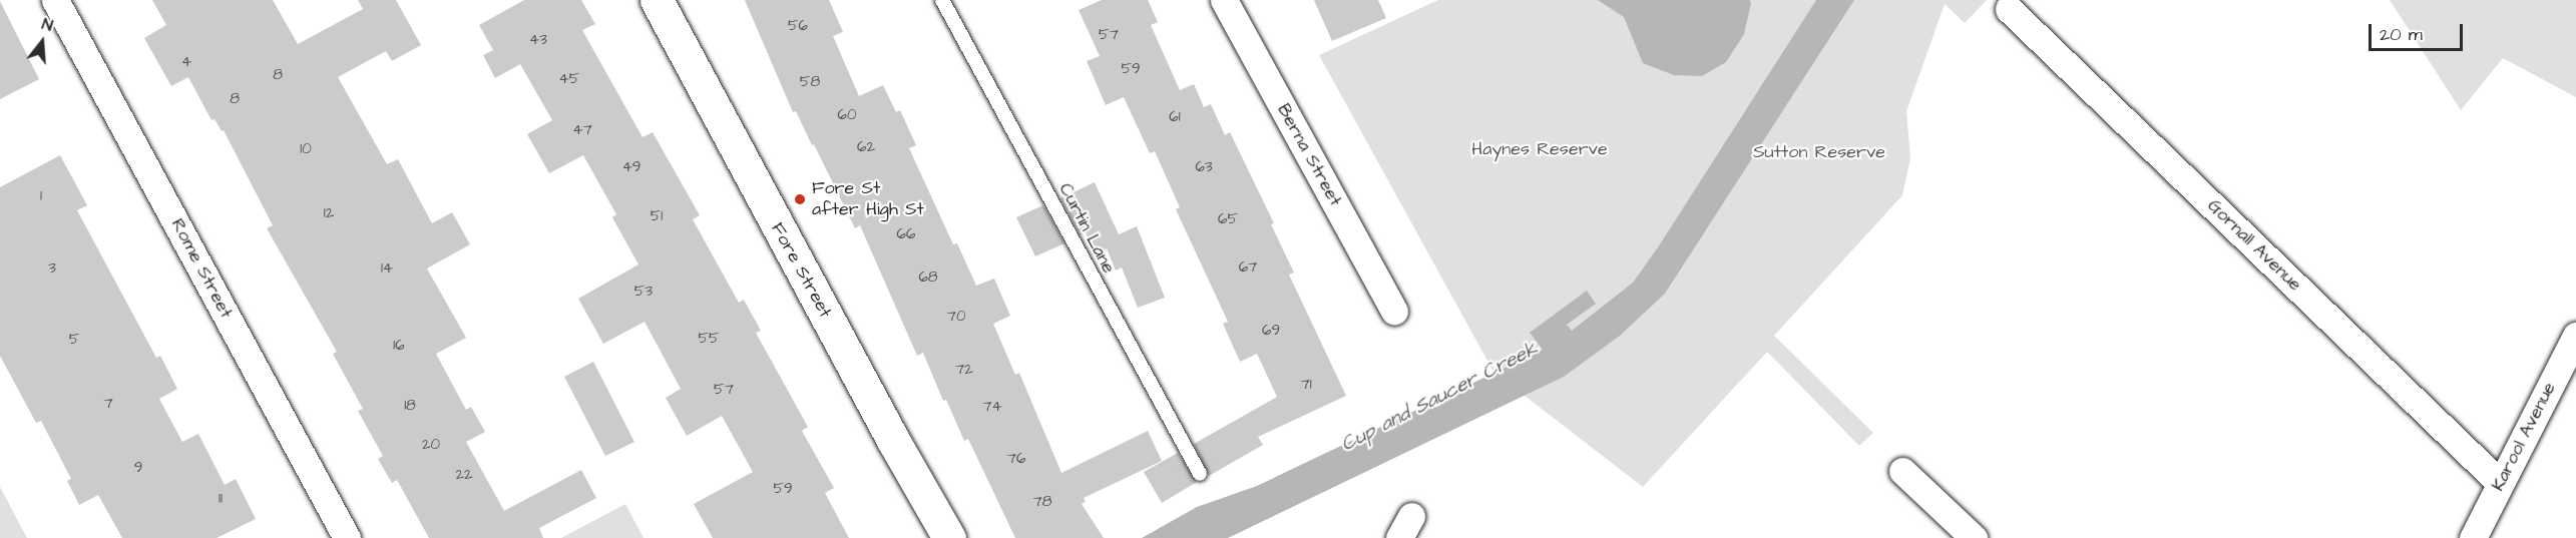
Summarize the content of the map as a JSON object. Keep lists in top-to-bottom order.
{
  "streets": {
    "main road": ["Fore Street"],
    "street": [
      "Berna Street",
      "Gornall Avenue",
      "Rome Street",
      "Karool Avenue"
    ],
    "lane": ["Curtin Lane"]
  },
  "crossings": [
    ["Gornall Avenue", "Karool Avenue"]
  ],
  "water": ["Cup and Saucer Creek"],
  "parks": ["Haynes Reserve", "Sutton Reserve"],
  "places": ["Fore St after High St"],
  "house_numbers": [
    "56",
    "57",
    "43",
    "4",
    "59",
    "8",
    "45",
    "58",
    "8",
    "60",
    "61",
    "47",
    "62",
    "10",
    "49",
    "63",
    "1",
    "12",
    "51",
    "65",
    "66",
    "67",
    "3",
    "14",
    "68",
    "53",
    "70",
    "69",
    "55",
    "5",
    "16",
    "72",
    "71",
    "57",
    "7",
    "18",
    "74",
    "20",
    "76",
    "9",
    "22",
    "59",
    "11",
    "78"
  ],
  "scale_bar": "20 m",
  "north": "top"
}
